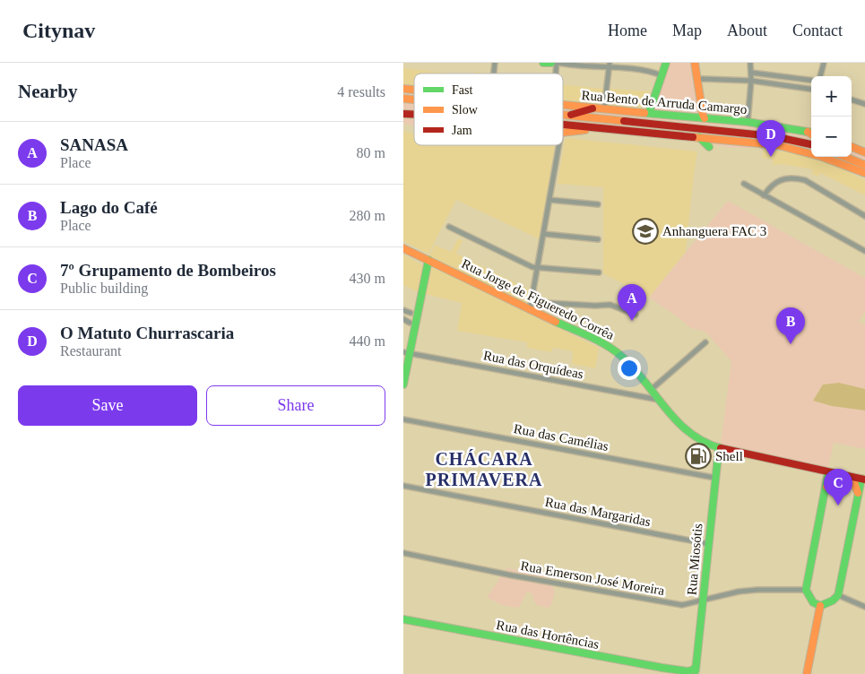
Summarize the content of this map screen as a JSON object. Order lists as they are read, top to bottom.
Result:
{
  "streets": {
    "main road": [
      "Rua Bento de Arruda Camargo",
      "Rua Jorge de Figueredo Corrêa",
      "Rua Miosótis",
      "Rua das Hortências"
    ],
    "street": [
      "Rua das Orquídeas",
      "Rua das Camélias",
      "Rua das Margaridas",
      "Rua Emerson José Moreira"
    ]
  },
  "crossings": [
    ["Rua Jorge de Figueredo Corrêa", "Rua das Orquídeas"],
    ["Rua Jorge de Figueredo Corrêa", "Rua Miosótis"],
    ["Rua das Camélias", "Rua Miosótis"],
    ["Rua das Margaridas", "Rua Miosótis"],
    ["Rua Miosótis", "Rua Emerson José Moreira"],
    ["Rua Miosótis", "Rua das Hortências"]
  ],
  "districts": ["CHÁCARA PRIMAVERA"],
  "places": {
    "school or university": ["Anhanguera FAC 3"],
    "fuel station": ["Shell"]
  },
  "legend": ["Fast", "Slow", "Jam"],
  "page": {
    "header": "Citynav",
    "nav": [
      "Home",
      "Map",
      "About",
      "Contact"
    ],
    "heading": ["Nearby", "4 results"],
    "map_buttons": ["+", "−"],
    "pins": [
      "D",
      "A",
      "B",
      "C"
    ],
    "list": [
      {
        "mark": "A",
        "name": "SANASA",
        "note": "Place",
        "value": "80 m"
      },
      {
        "mark": "B",
        "name": "Lago do Café",
        "note": "Place",
        "value": "280 m"
      },
      {
        "mark": "C",
        "name": "7º Grupamento de Bombeiros",
        "note": "Public building",
        "value": "430 m"
      },
      {
        "mark": "D",
        "name": "O Matuto Churrascaria",
        "note": "Restaurant",
        "value": "440 m"
      }
    ],
    "buttons": ["Save", "Share"]
  }
}
